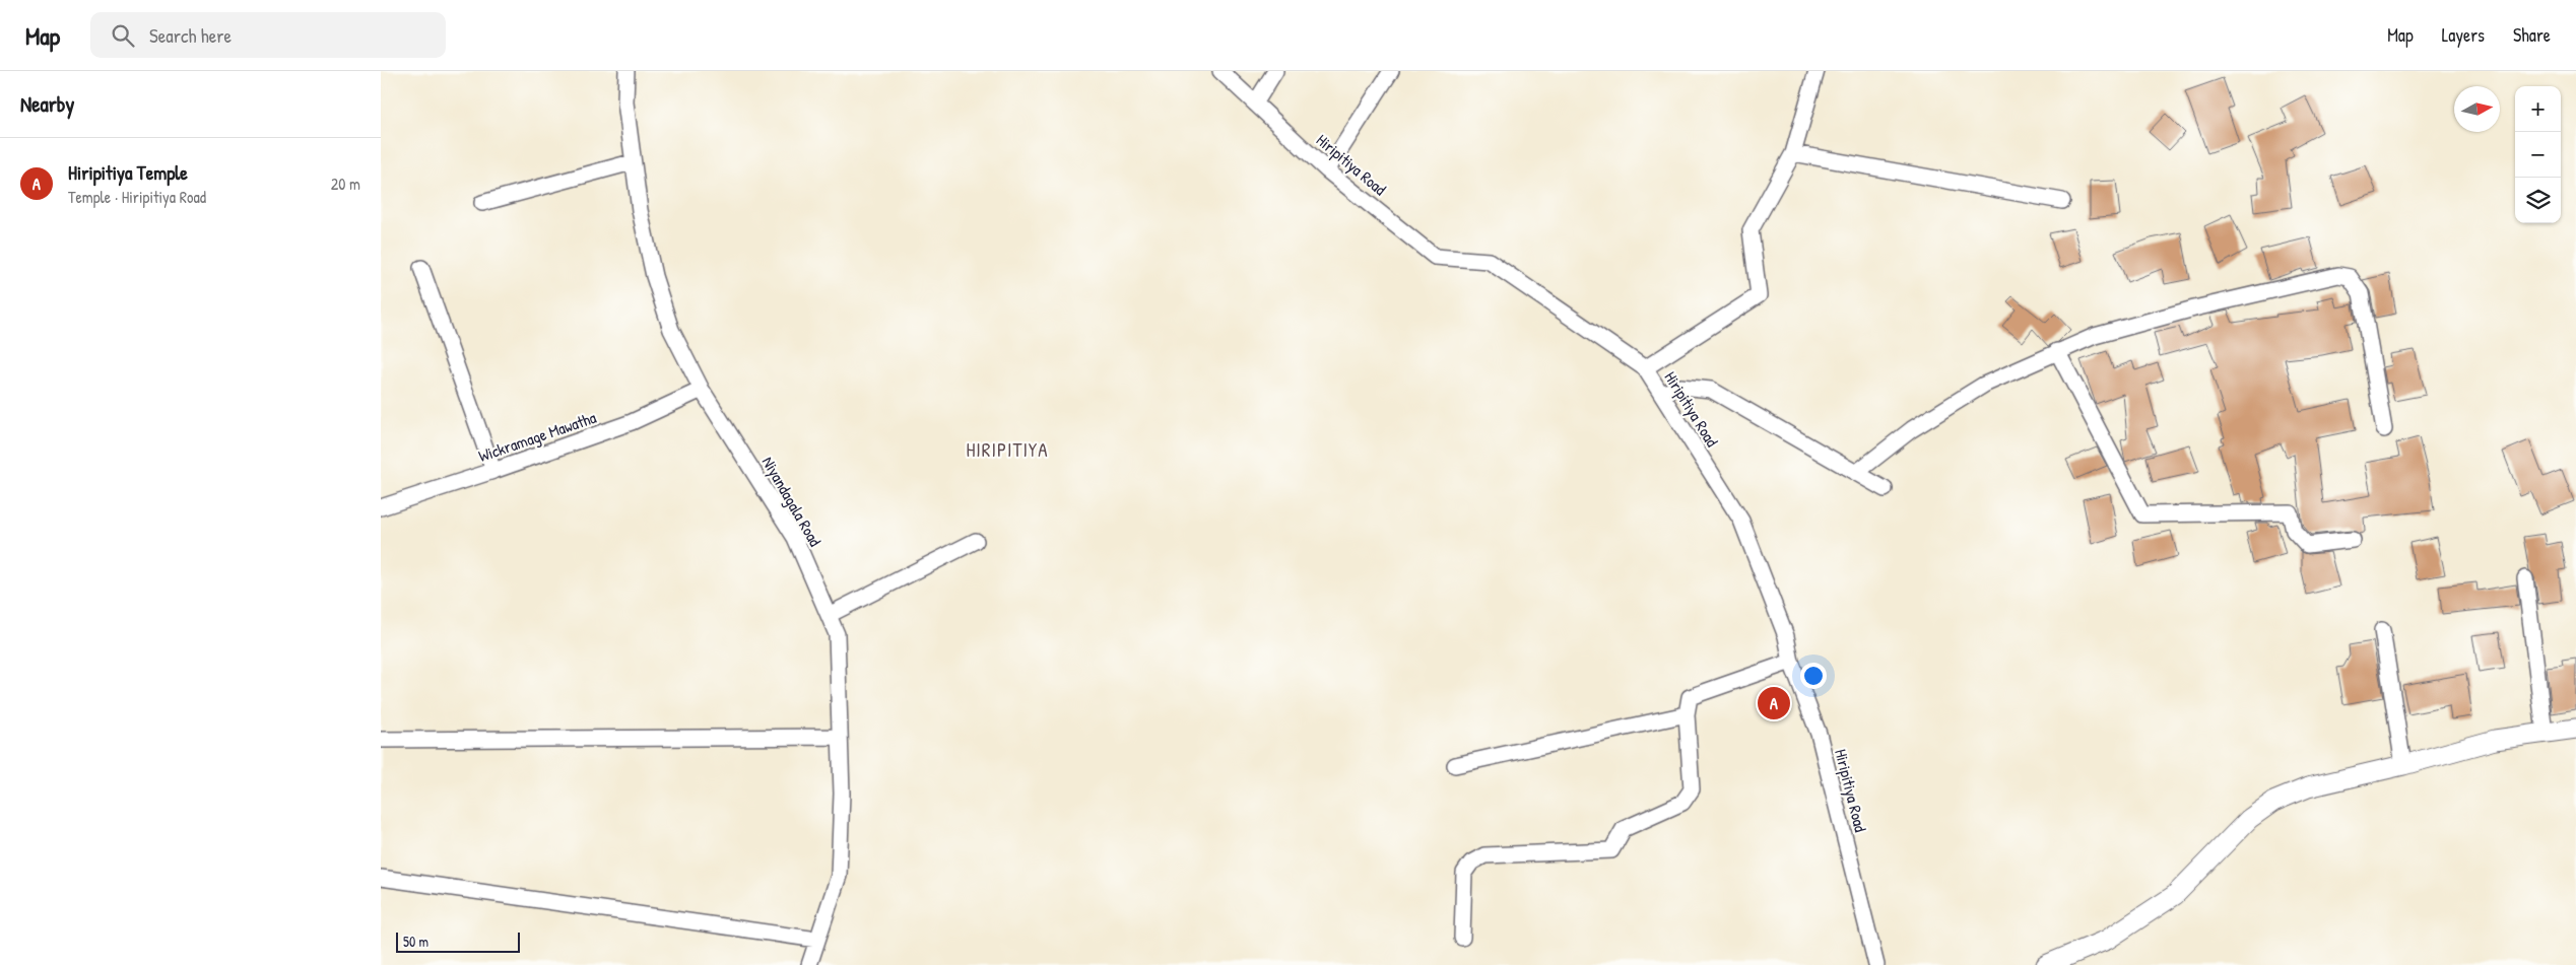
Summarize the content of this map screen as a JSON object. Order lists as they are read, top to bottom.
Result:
{
  "streets": {
    "street": ["Hiripitiya Road", "Wickramage Mawatha", "Niyandagala Road"]
  },
  "crossings": [
    ["Wickramage Mawatha", "Niyandagala Road"]
  ],
  "districts": ["HIRIPITIYA"],
  "scale_bar": "50 m",
  "north": "right",
  "page": {
    "header": "Map",
    "search": "Search here",
    "nav": ["Map", "Layers", "Share"],
    "heading": "Nearby",
    "map_buttons": ["+", "−"],
    "list": [
      {
        "mark": "A",
        "name": "Hiripitiya Temple",
        "note": "Temple · Hiripitiya Road",
        "value": "20 m"
      }
    ],
    "pins": "A",
    "scale": "50 m"
  }
}
